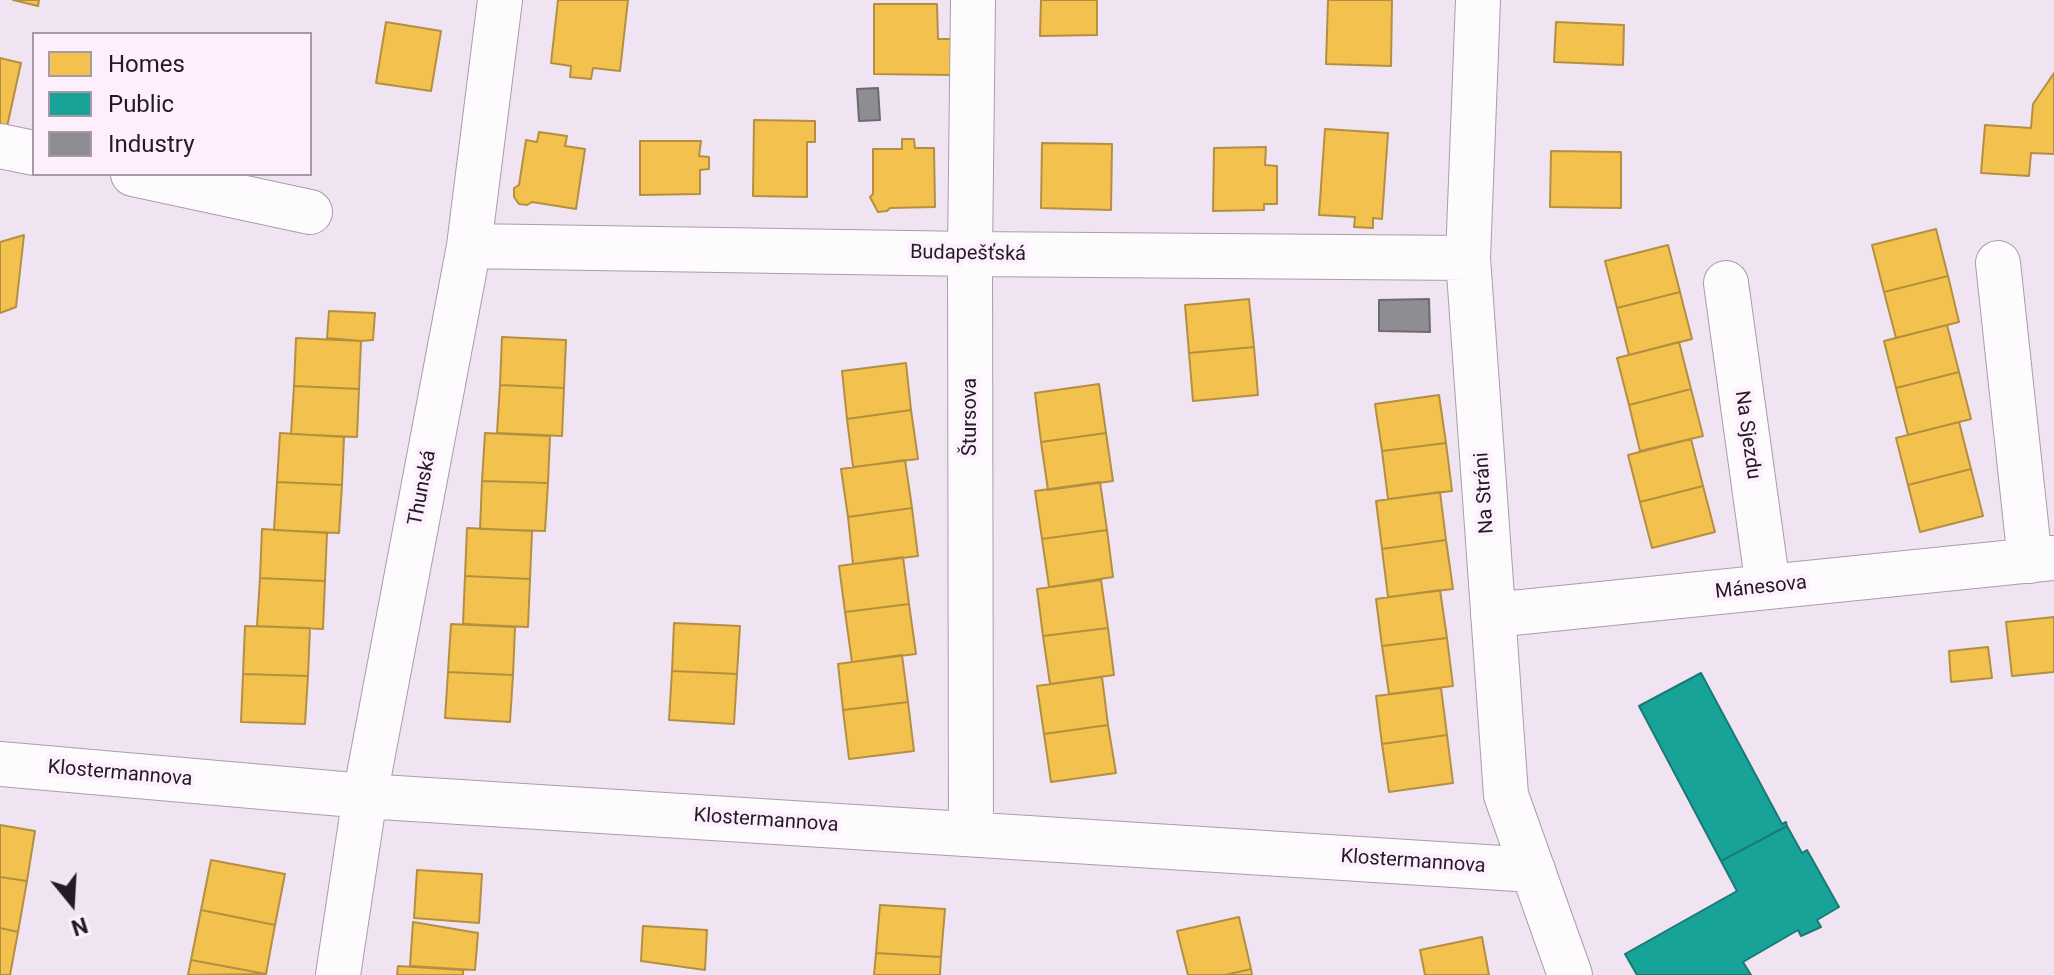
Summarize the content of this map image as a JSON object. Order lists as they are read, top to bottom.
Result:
{
  "streets": {
    "street": [
      "Budapešťská",
      "Štursova",
      "Na Sjezdu",
      "Thunská",
      "Na Stráni",
      "Mánesova",
      "Klostermannova"
    ]
  },
  "crossings": [
    ["Budapešťská", "Štursova"],
    ["Budapešťská", "Thunská"],
    ["Budapešťská", "Na Stráni"],
    ["Štursova", "Klostermannova"],
    ["Na Sjezdu", "Mánesova"],
    ["Thunská", "Klostermannova"],
    ["Na Stráni", "Mánesova"],
    ["Na Stráni", "Klostermannova"]
  ],
  "legend": ["Homes", "Public", "Industry"],
  "north": "bottom"
}
